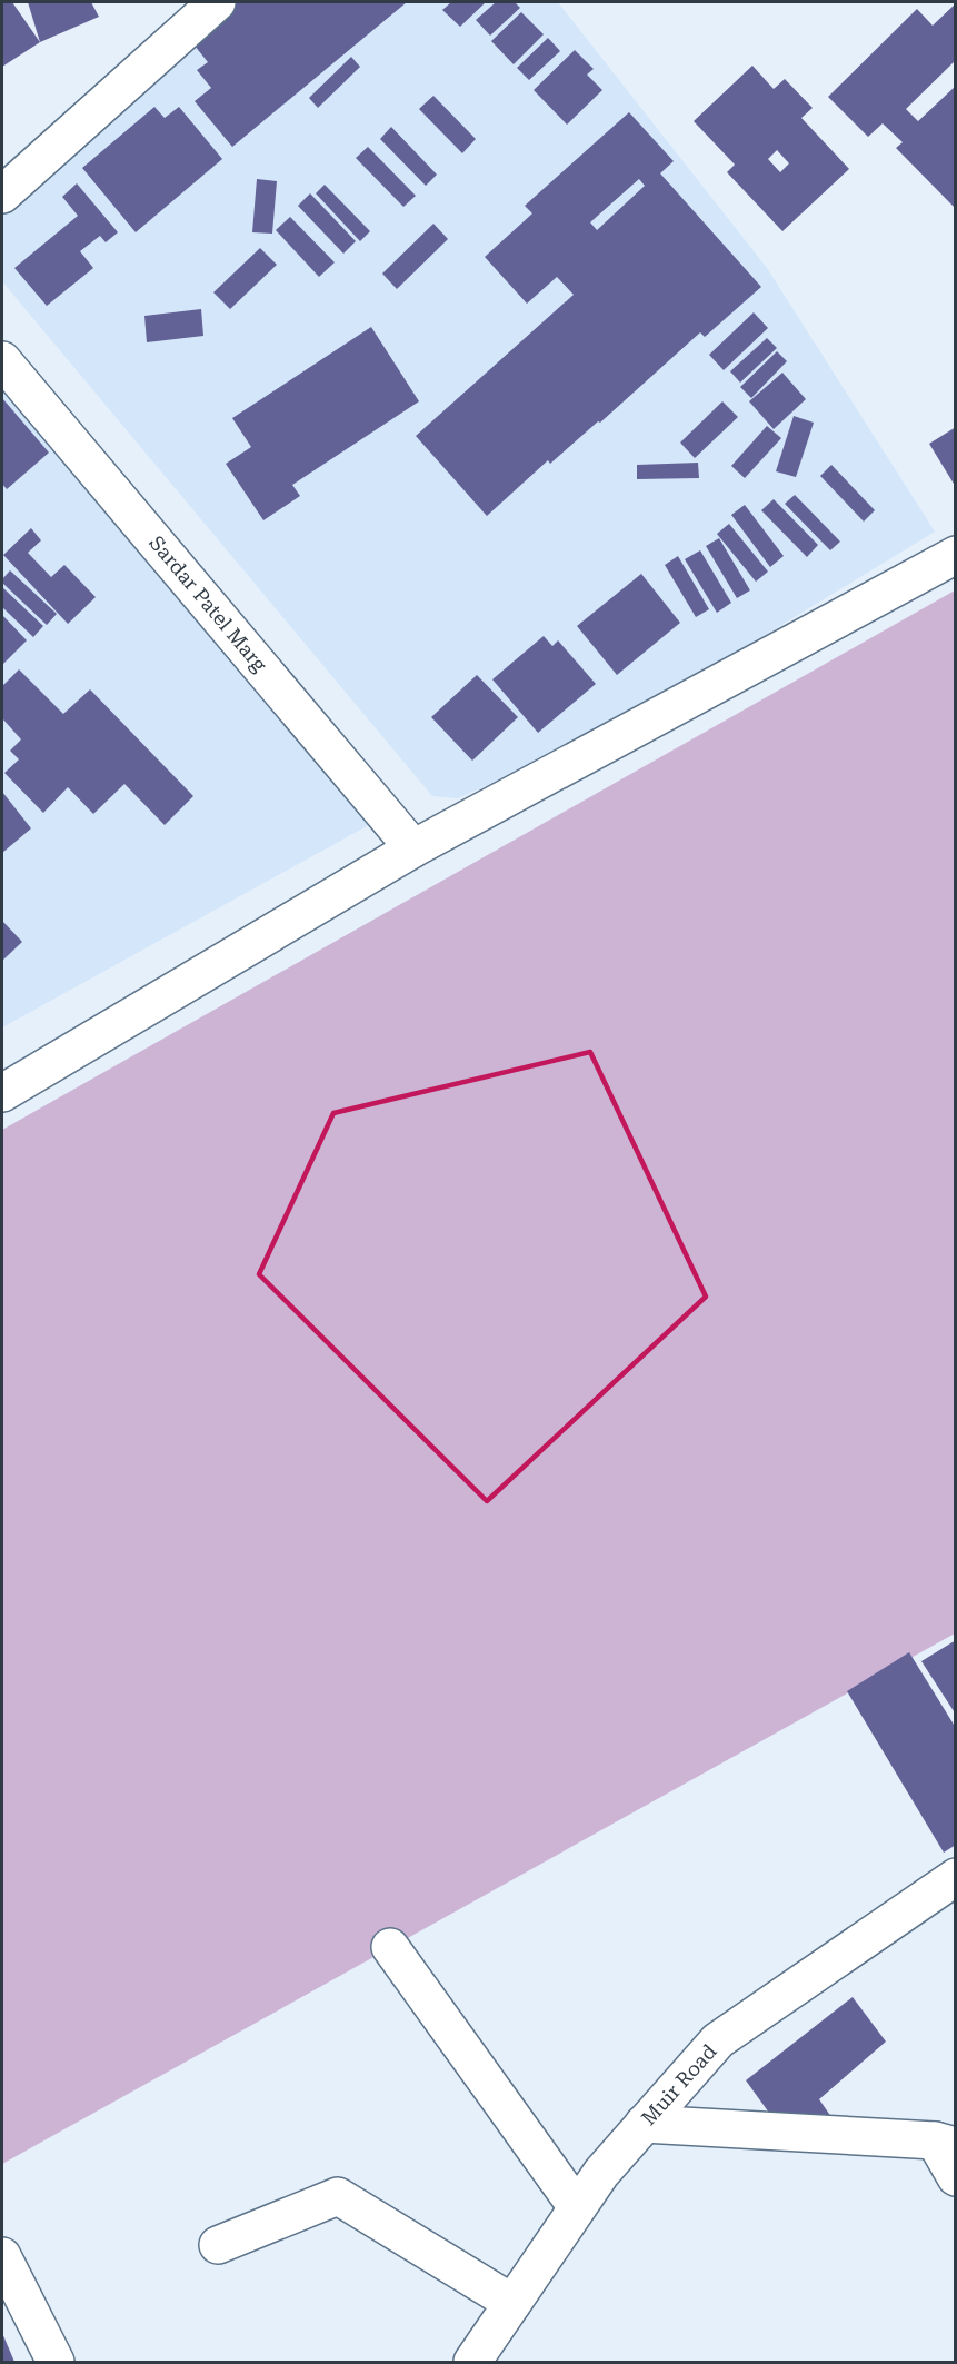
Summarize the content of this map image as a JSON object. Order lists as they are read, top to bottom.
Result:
{
  "streets": {
    "street": ["Sardar Patel Marg", "Muir Road"]
  }
}
